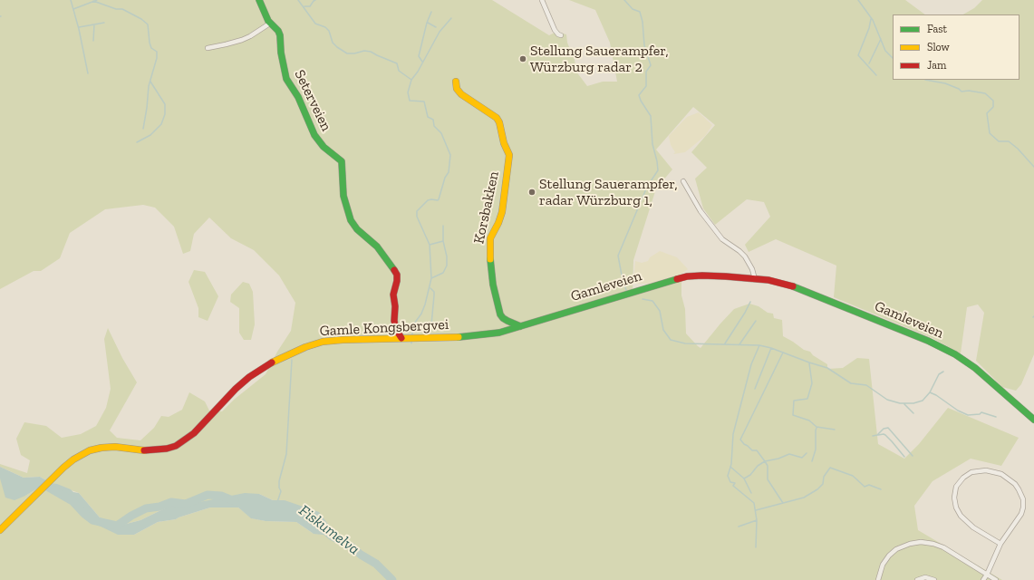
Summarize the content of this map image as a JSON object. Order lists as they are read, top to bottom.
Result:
{
  "streets": {
    "main road": [
      "Seterveien",
      "Korsbakken",
      "Gamleveien",
      "Gamle Kongsbergvei"
    ]
  },
  "crossings": [
    ["Seterveien", "Gamle Kongsbergvei"],
    ["Korsbakken", "Gamle Kongsbergvei"],
    ["Gamleveien", "Gamle Kongsbergvei"]
  ],
  "water": ["Fiskumelva"],
  "places": ["Stellung Sauerampfer, Würzburg radar 2", "Stellung Sauerampfer, radar Würzburg 1,"],
  "legend": ["Fast", "Slow", "Jam"]
}
